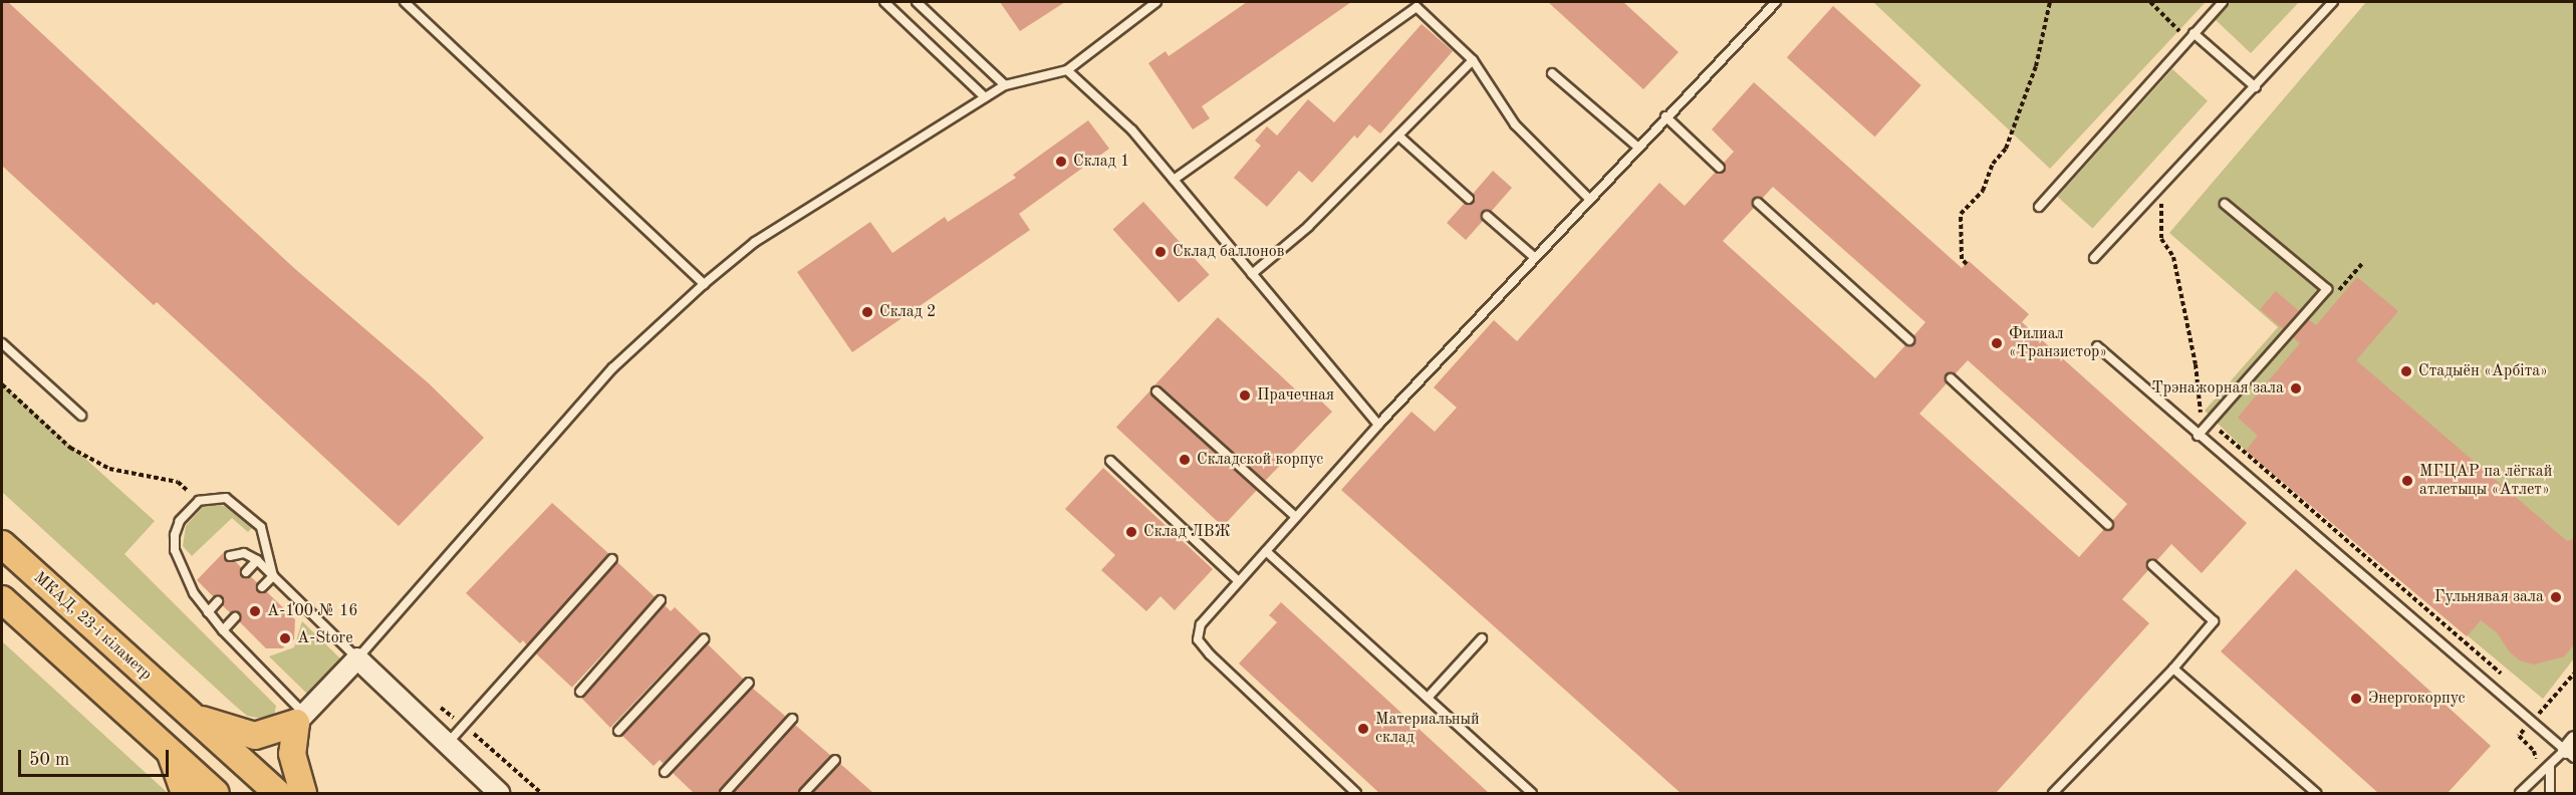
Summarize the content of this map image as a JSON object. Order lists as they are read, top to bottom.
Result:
{
  "streets": {
    "highway": ["МКАД, 23-і кіламетр"]
  },
  "places": [
    "Склад 1",
    "Склад баллонов",
    "Склад 2",
    "Филиал «Транзистор»",
    "Стадыён «Арбіта»",
    "Трэнажорная зала",
    "Прачечная",
    "Складской корпус",
    "МГЦАР па лёгкай атлетыцы «Атлет»",
    "Склад ЛВЖ",
    "Гульнявая зала",
    "А-100 № 16",
    "A-Store",
    "Энергокорпус",
    "Материальный склад"
  ],
  "scale_bar": "50 m"
}
